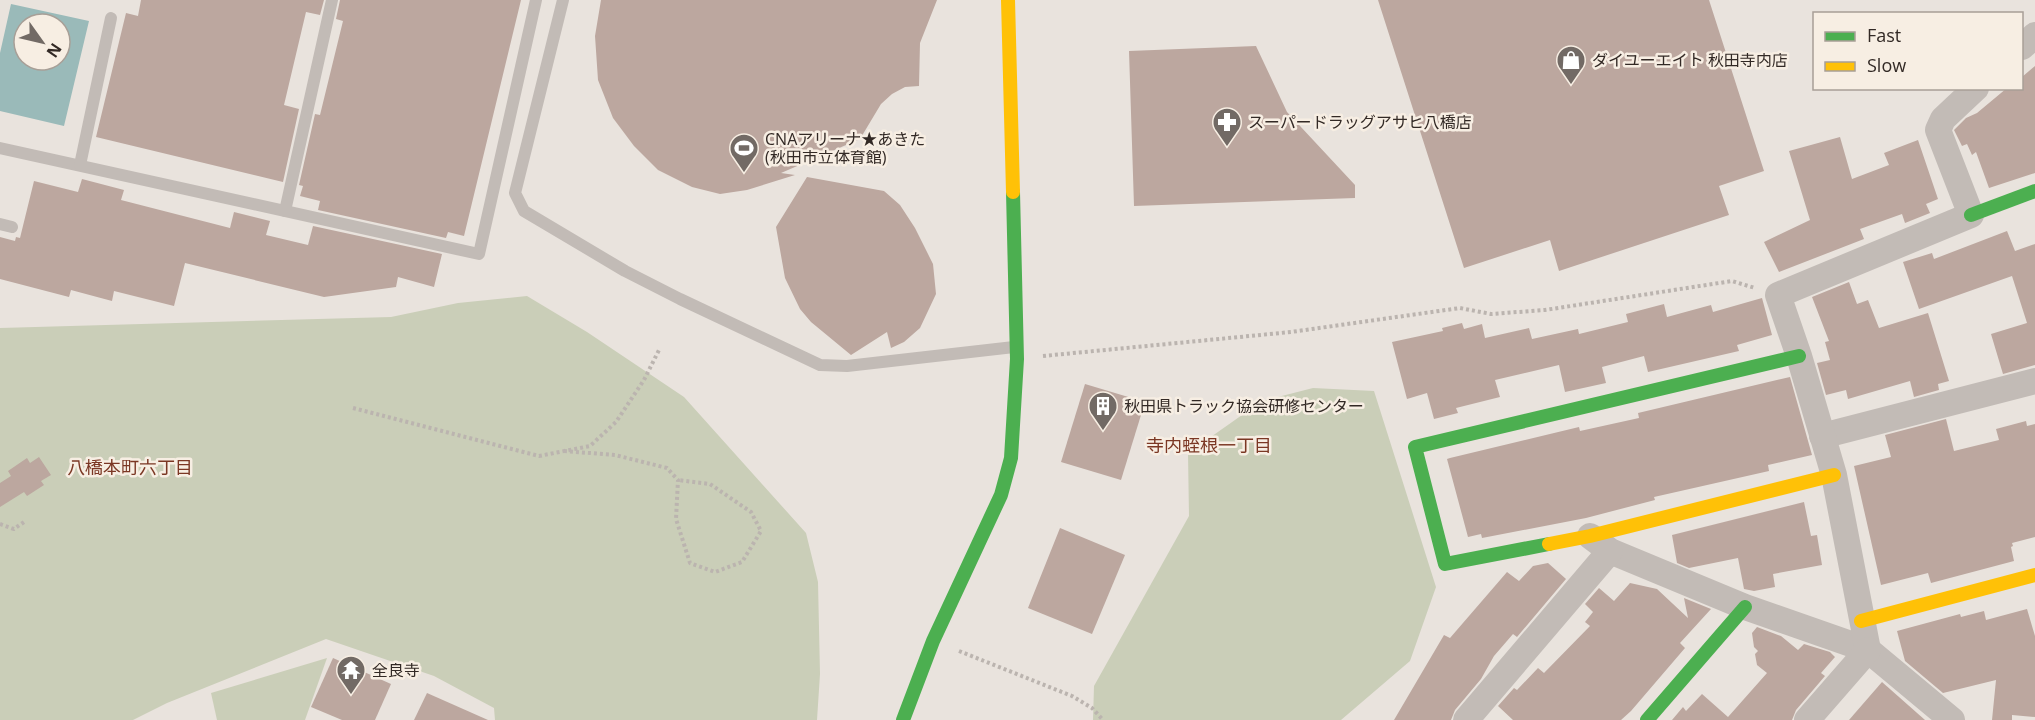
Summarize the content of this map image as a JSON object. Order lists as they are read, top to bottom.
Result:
{
  "districts": ["寺内蛭根一丁目", "八橋本町六丁目"],
  "places": {
    "shop": ["ダイユーエイト 秋田寺内店"],
    "pharmacy": ["スーパードラッグアサヒ八橋店"],
    "sports": ["CNAアリーナ★あきた (秋田市立体育館)"],
    "building": ["秋田県トラック協会研修センター"],
    "temple": ["全良寺"]
  },
  "legend": ["Fast", "Slow"],
  "north": "bottom right"
}
